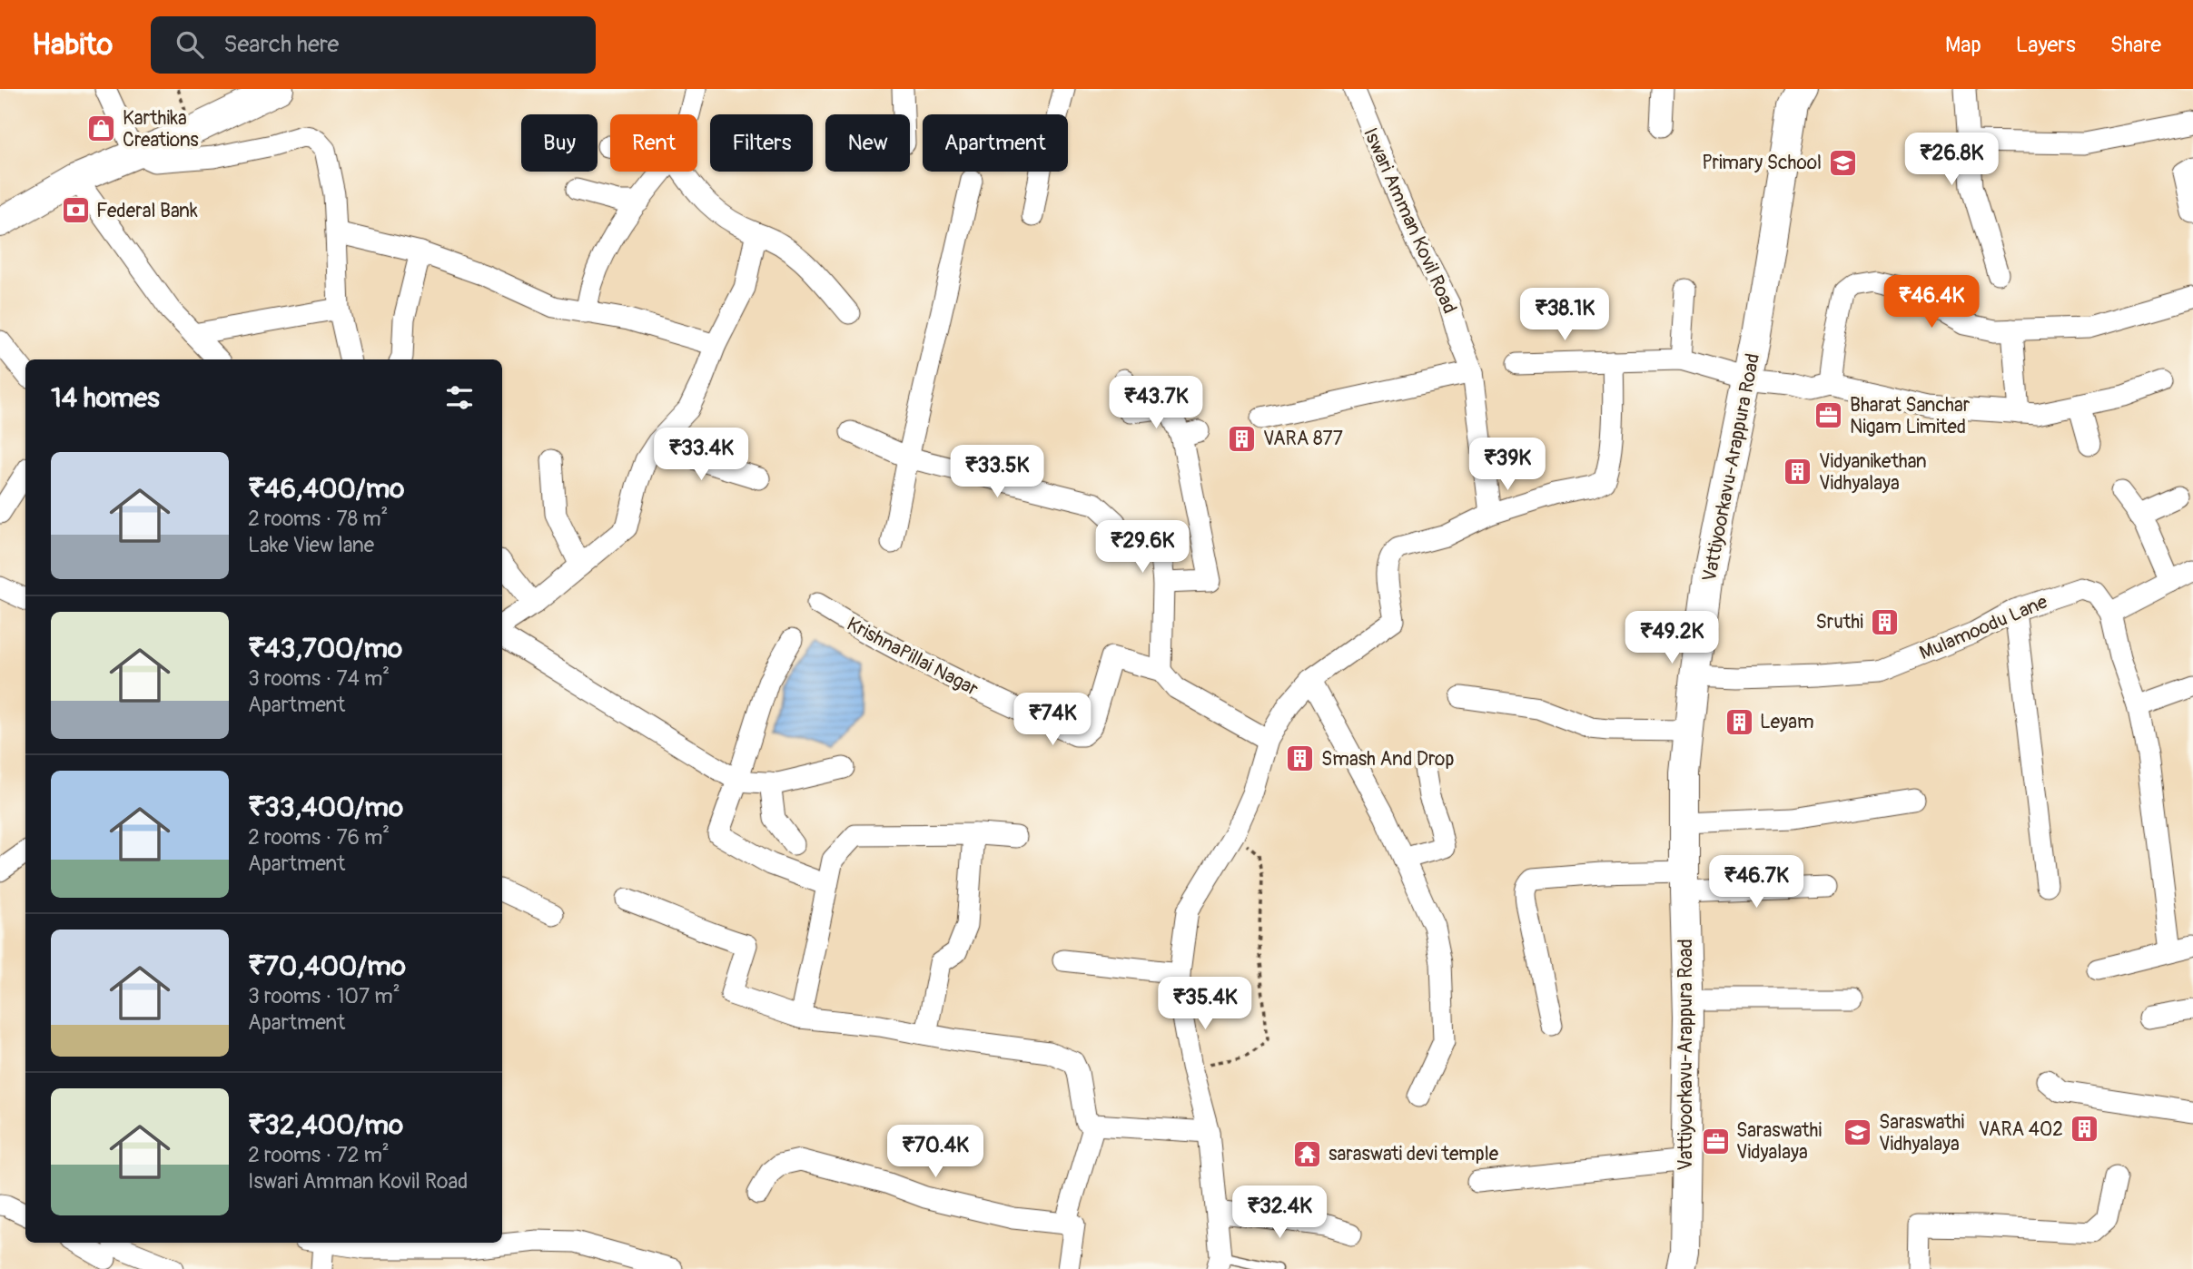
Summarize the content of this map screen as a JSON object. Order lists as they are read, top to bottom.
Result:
{
  "streets": {
    "street": [
      "Iswari Amman Kovil Road",
      "Vattiyoorkavu-Arappura Road",
      "Mulamoodu Lane",
      "KrishnaPillai Nagar"
    ]
  },
  "crossings": [
    ["Vattiyoorkavu-Arappura Road", "Mulamoodu Lane"]
  ],
  "places": {
    "shop": ["Karthika Creations"],
    "school or university": ["Primary School", "Saraswathi Vidhyalaya"],
    "bank": ["Federal Bank"],
    "office": ["Bharat Sanchar Nigam Limited", "Saraswathi Vidyalaya"],
    "building": [
      "VARA 877",
      "Vidyanikethan Vidhyalaya",
      "Sruthi",
      "Leyam",
      "Smash And Drop",
      "VARA 402"
    ],
    "temple": ["saraswati devi temple"]
  },
  "page": {
    "header": "Habito",
    "search": "Search here",
    "nav": ["Map", "Layers", "Share"],
    "chip": [
      "Buy",
      "Rent",
      "Filters",
      "New",
      "Apartment"
    ],
    "price": [
      "₹26.8K",
      "₹46.4K",
      "₹38.1K",
      "₹43.7K",
      "₹33.4K",
      "₹39K",
      "₹33.5K",
      "₹29.6K",
      "₹49.2K",
      "₹74K",
      "₹46.7K",
      "₹35.4K",
      "₹70.4K",
      "₹32.4K"
    ],
    "heading": "14 homes",
    "list": [
      {
        "name": "₹46,400/mo",
        "note": "2 rooms · 78 m² · Lake View lane"
      },
      {
        "name": "₹43,700/mo",
        "note": "3 rooms · 74 m² · Apartment"
      },
      {
        "name": "₹33,400/mo",
        "note": "2 rooms · 76 m² · Apartment"
      },
      {
        "name": "₹70,400/mo",
        "note": "3 rooms · 107 m² · Apartment"
      },
      {
        "name": "₹32,400/mo",
        "note": "2 rooms · 72 m² · Iswari Amman Kovil Road"
      }
    ]
  }
}
